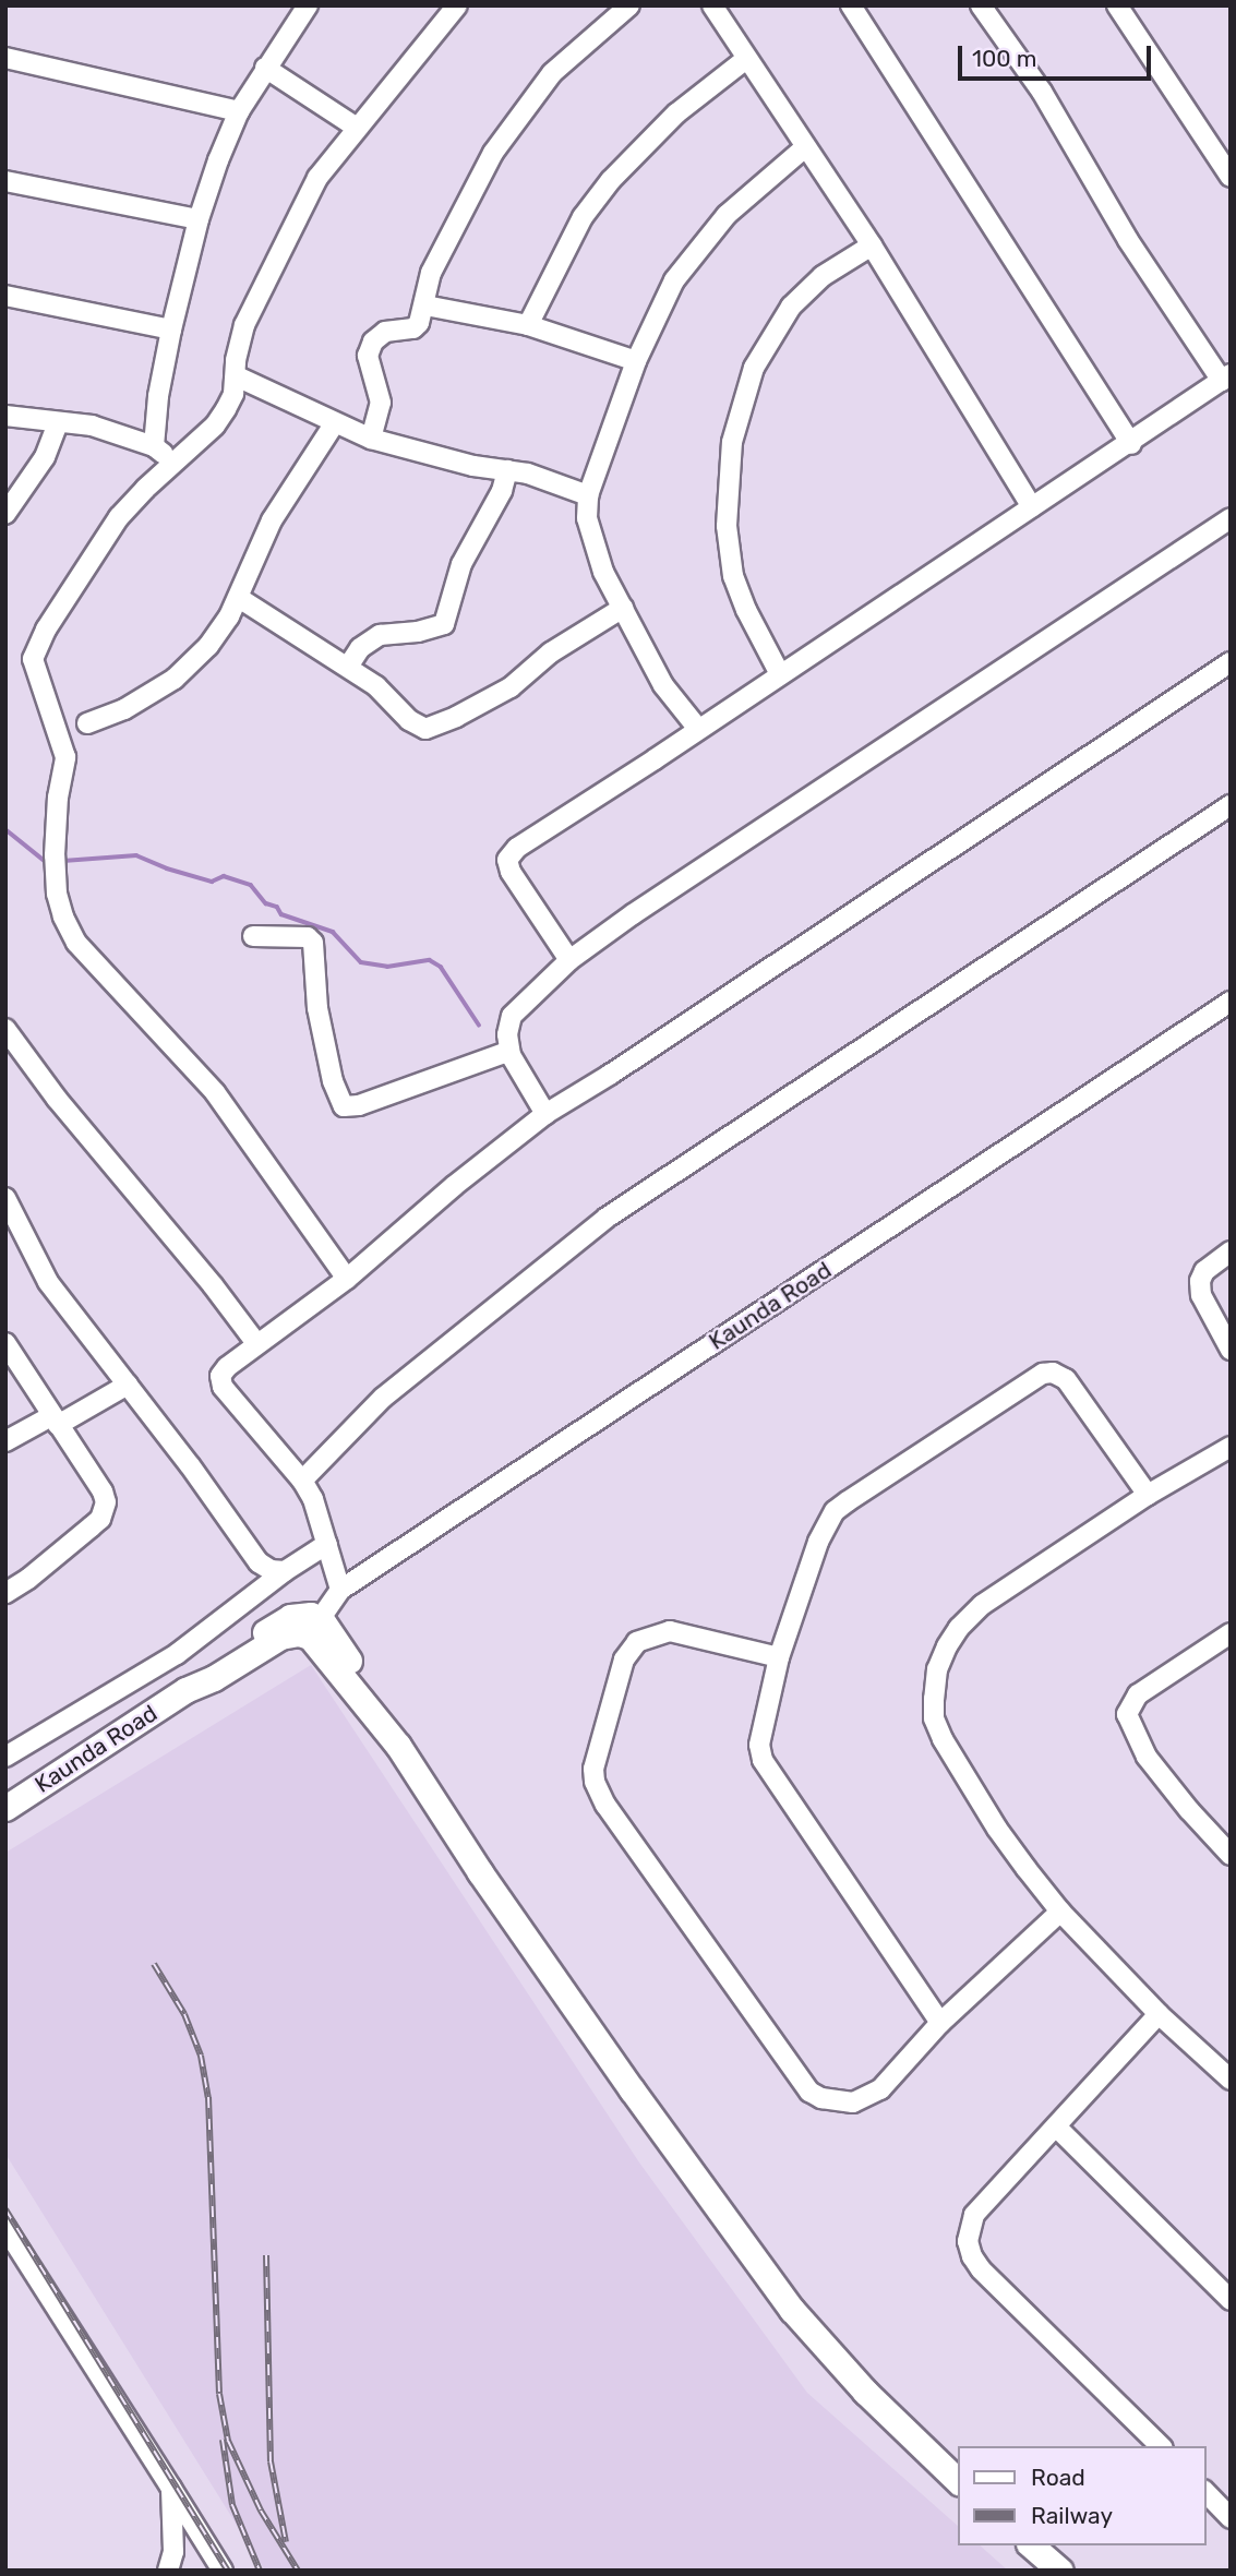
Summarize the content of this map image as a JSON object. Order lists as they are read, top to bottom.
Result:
{
  "streets": {
    "main road": ["Kaunda Road"]
  },
  "legend": ["Road", "Railway"],
  "scale_bar": "100 m"
}
